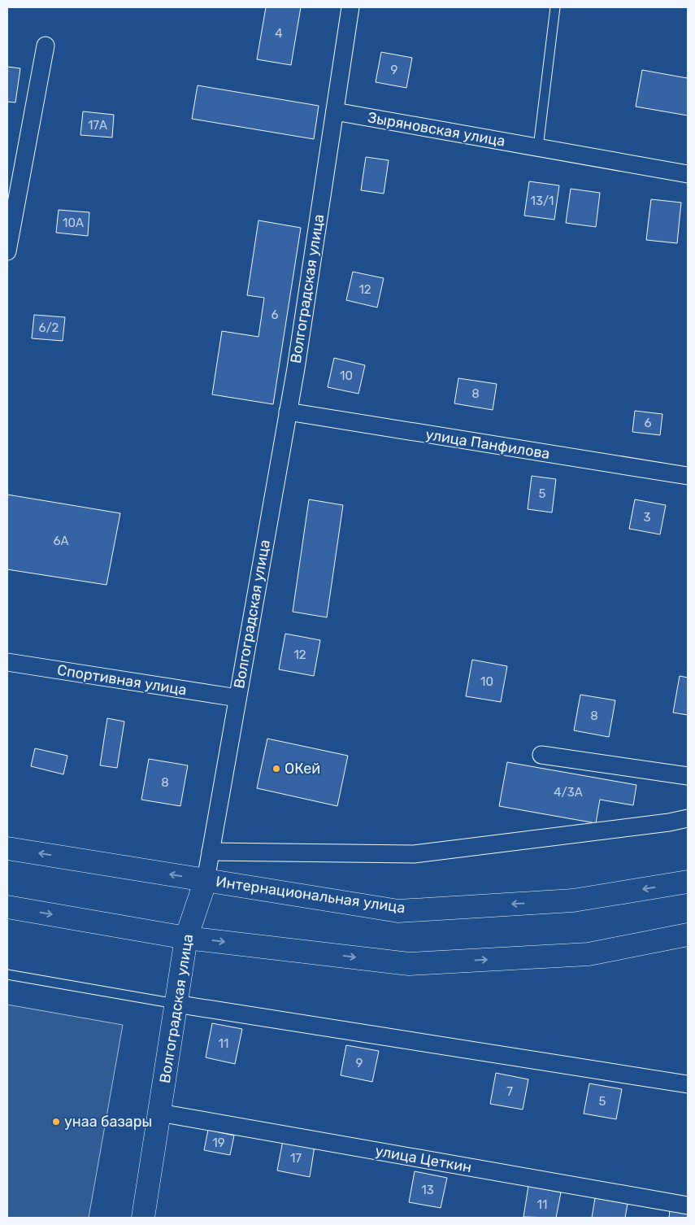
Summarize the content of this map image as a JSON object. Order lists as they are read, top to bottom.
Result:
{
  "streets": {
    "main road": ["Волгоградская улица", "Интернациональная улица"],
    "street": [
      "Зыряновская улица",
      "улица Панфилова",
      "Спортивная улица",
      "улица Цеткин"
    ]
  },
  "crossings": [
    ["Зыряновская улица", "Волгоградская улица"],
    ["Волгоградская улица", "улица Панфилова"],
    ["Волгоградская улица", "Спортивная улица"],
    ["Волгоградская улица", "Интернациональная улица"],
    ["Волгоградская улица", "улица Цеткин"]
  ],
  "places": ["ОКей", "унаа базары"],
  "house_numbers": [
    "4",
    "9",
    "17А",
    "13/1",
    "10А",
    "12",
    "6",
    "6/2",
    "10",
    "8",
    "6",
    "5",
    "3",
    "6А",
    "12",
    "10",
    "8",
    "8",
    "4/3А",
    "11",
    "9",
    "7",
    "5",
    "19",
    "17",
    "13",
    "11"
  ]
}
